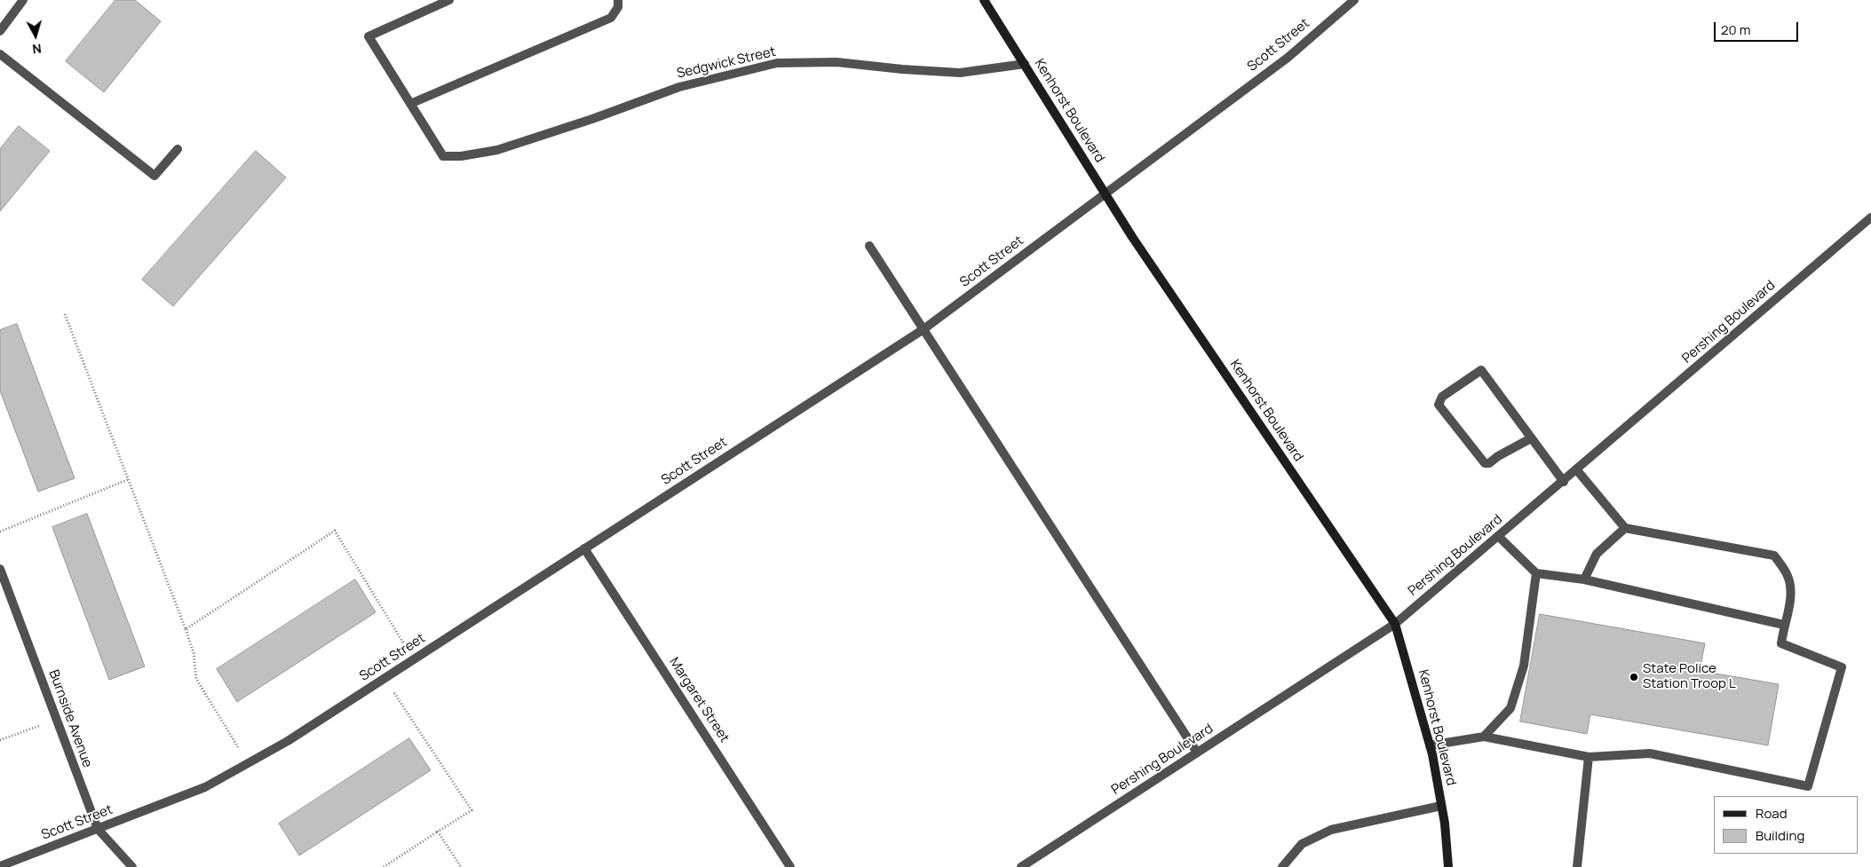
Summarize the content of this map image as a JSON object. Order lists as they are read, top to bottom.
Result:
{
  "streets": {
    "street": [
      "Scott Street",
      "Sedgwick Street",
      "Kenhorst Boulevard",
      "Pershing Boulevard",
      "Margaret Street",
      "Burnside Avenue"
    ]
  },
  "crossings": [
    ["Scott Street", "Kenhorst Boulevard"],
    ["Scott Street", "Margaret Street"],
    ["Scott Street", "Burnside Avenue"],
    ["Sedgwick Street", "Kenhorst Boulevard"],
    ["Kenhorst Boulevard", "Pershing Boulevard"]
  ],
  "places": ["State Police Station Troop L"],
  "legend": ["Road", "Building"],
  "scale_bar": "20 m",
  "north": "bottom"
}
